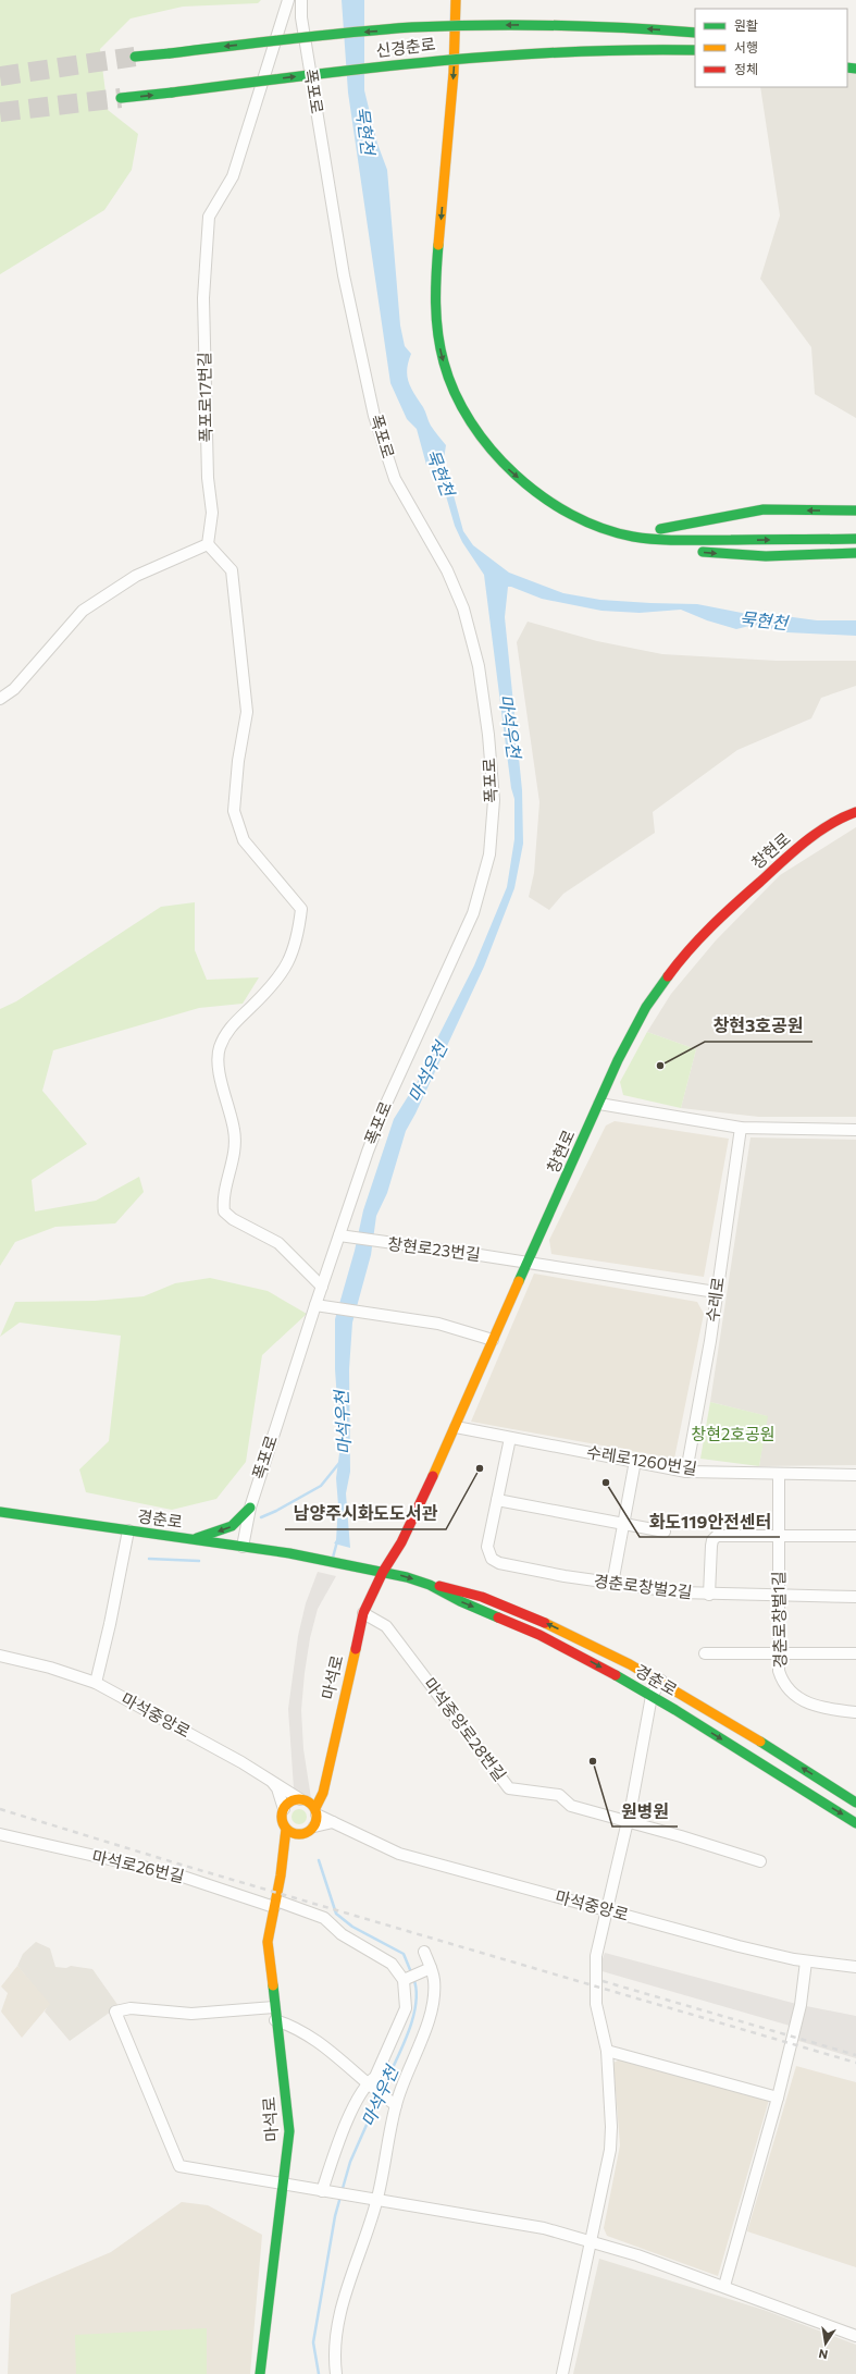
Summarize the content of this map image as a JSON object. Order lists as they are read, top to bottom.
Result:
{
  "streets": {
    "main road": [
      "신경춘로",
      "창현로",
      "경춘로",
      "마석로"
    ],
    "street": [
      "폭포로",
      "폭포로17번길",
      "창현로23번길",
      "수레로",
      "수레로1260번길",
      "경춘로창벌2길",
      "경춘로창벌1길",
      "마석중앙로",
      "마석중앙로28번길",
      "마석로26번길"
    ]
  },
  "crossings": [
    ["폭포로", "창현로23번길"],
    ["폭포로", "경춘로"],
    ["창현로", "창현로23번길"],
    ["창현로", "수레로1260번길"],
    ["창현로", "경춘로"],
    ["창현로", "마석로"],
    ["창현로23번길", "수레로"],
    ["수레로", "수레로1260번길"],
    ["수레로1260번길", "경춘로창벌2길"],
    ["수레로1260번길", "경춘로창벌1길"],
    ["경춘로", "마석로"],
    ["경춘로창벌2길", "경춘로창벌1길"],
    ["마석로", "마석중앙로"],
    ["마석로", "마석중앙로28번길"],
    ["마석로", "마석로26번길"]
  ],
  "water": ["묵현천", "마석우천"],
  "parks": ["창현2호공원"],
  "places": [
    "창현3호공원",
    "남양주시화도도서관",
    "화도119안전센터",
    "원병원"
  ],
  "legend": ["원활", "서행", "정체"],
  "north": "bottom"
}
